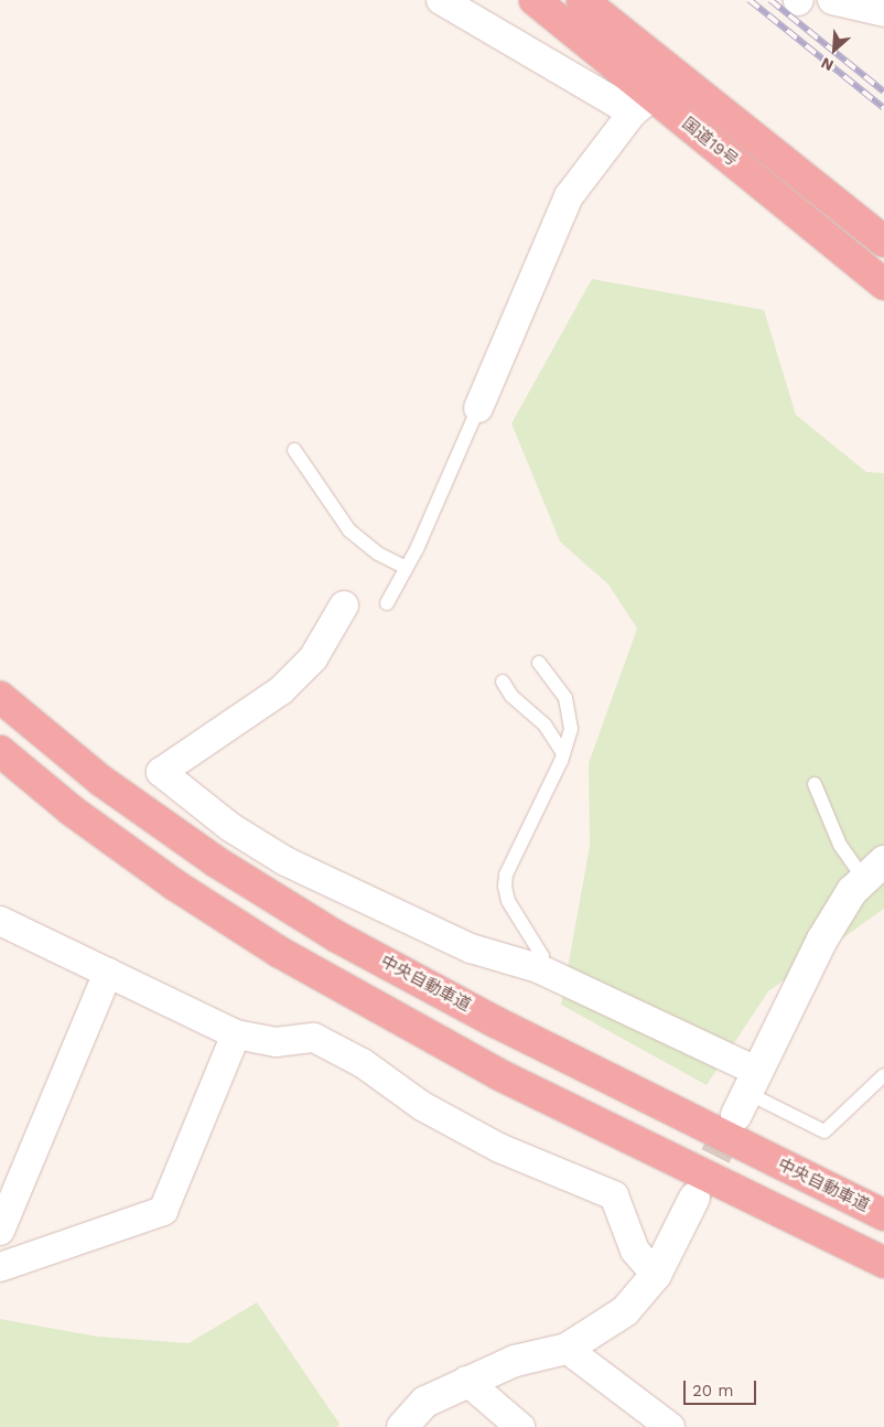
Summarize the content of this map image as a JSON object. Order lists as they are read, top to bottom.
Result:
{
  "streets": {
    "highway": ["国道19号", "中央自動車道"]
  },
  "scale_bar": "20 m",
  "north": "bottom left"
}
